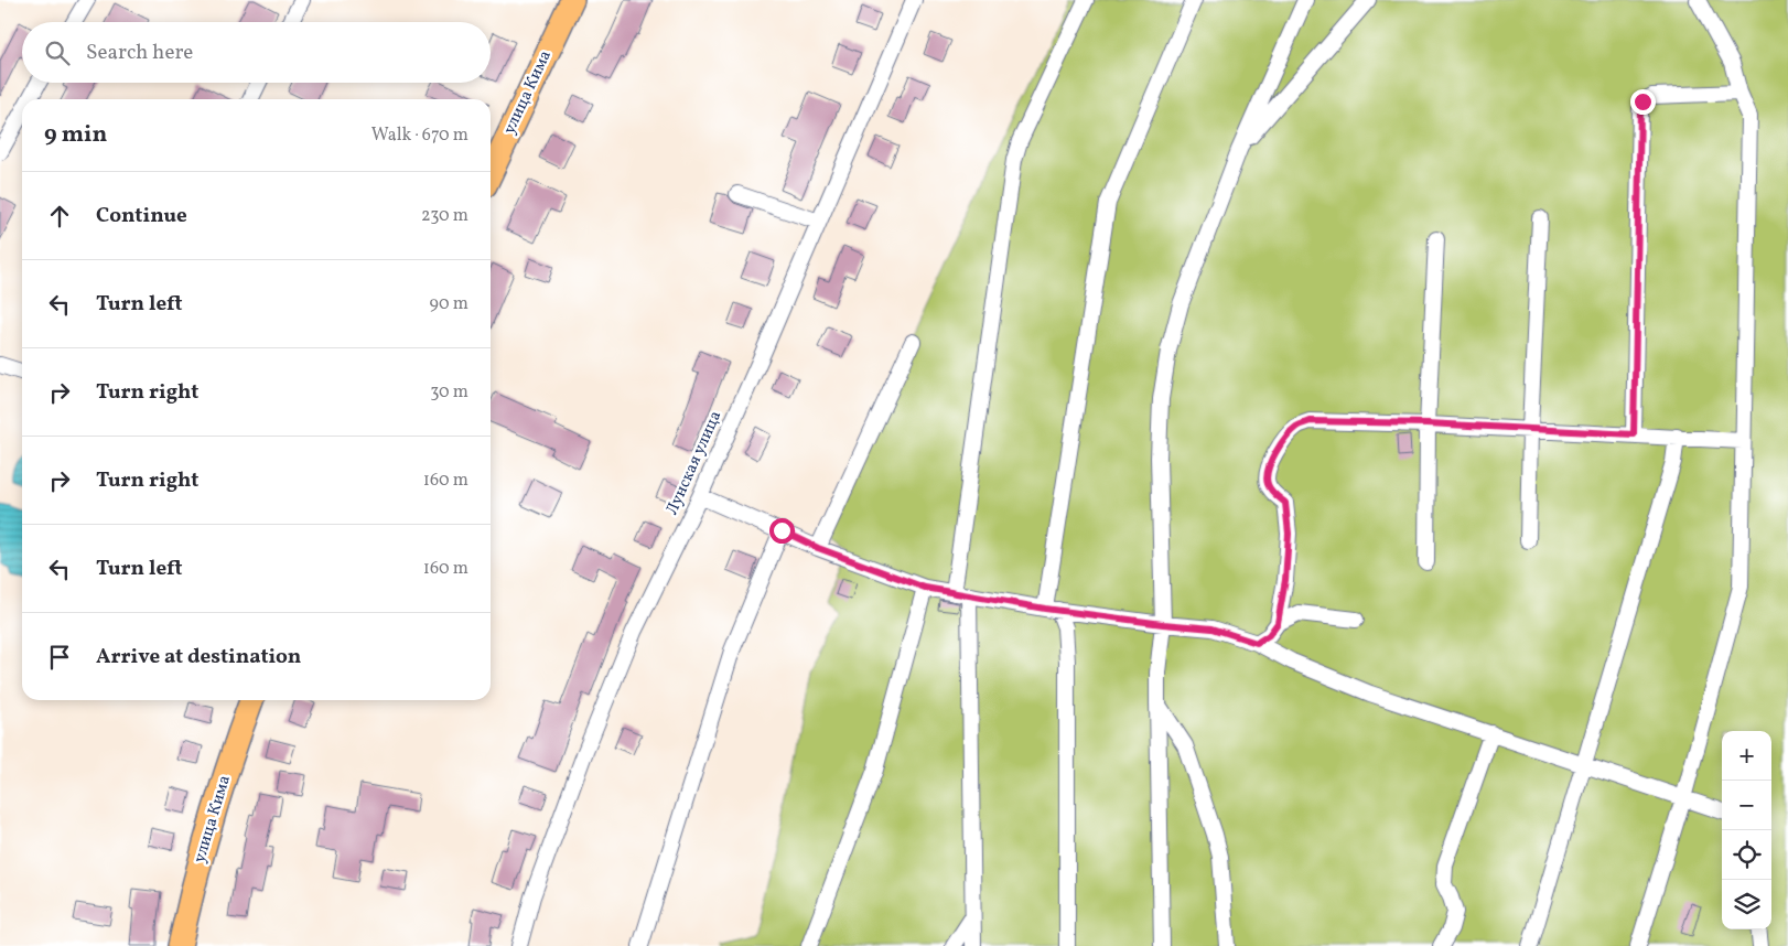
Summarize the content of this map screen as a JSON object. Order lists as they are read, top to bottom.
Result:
{
  "streets": {
    "main road": ["улица Кима"],
    "street": ["Лунская улица"]
  },
  "page": {
    "search": "Search here",
    "heading": ["9 min", "Walk · 670 m"],
    "list": [
      ["Continue", "230 m"],
      ["Turn left", "90 m"],
      ["Turn right", "30 m"],
      ["Turn right", "160 m"],
      ["Turn left", "160 m"],
      "Arrive at destination"
    ],
    "map_buttons": ["+", "−"]
  }
}
